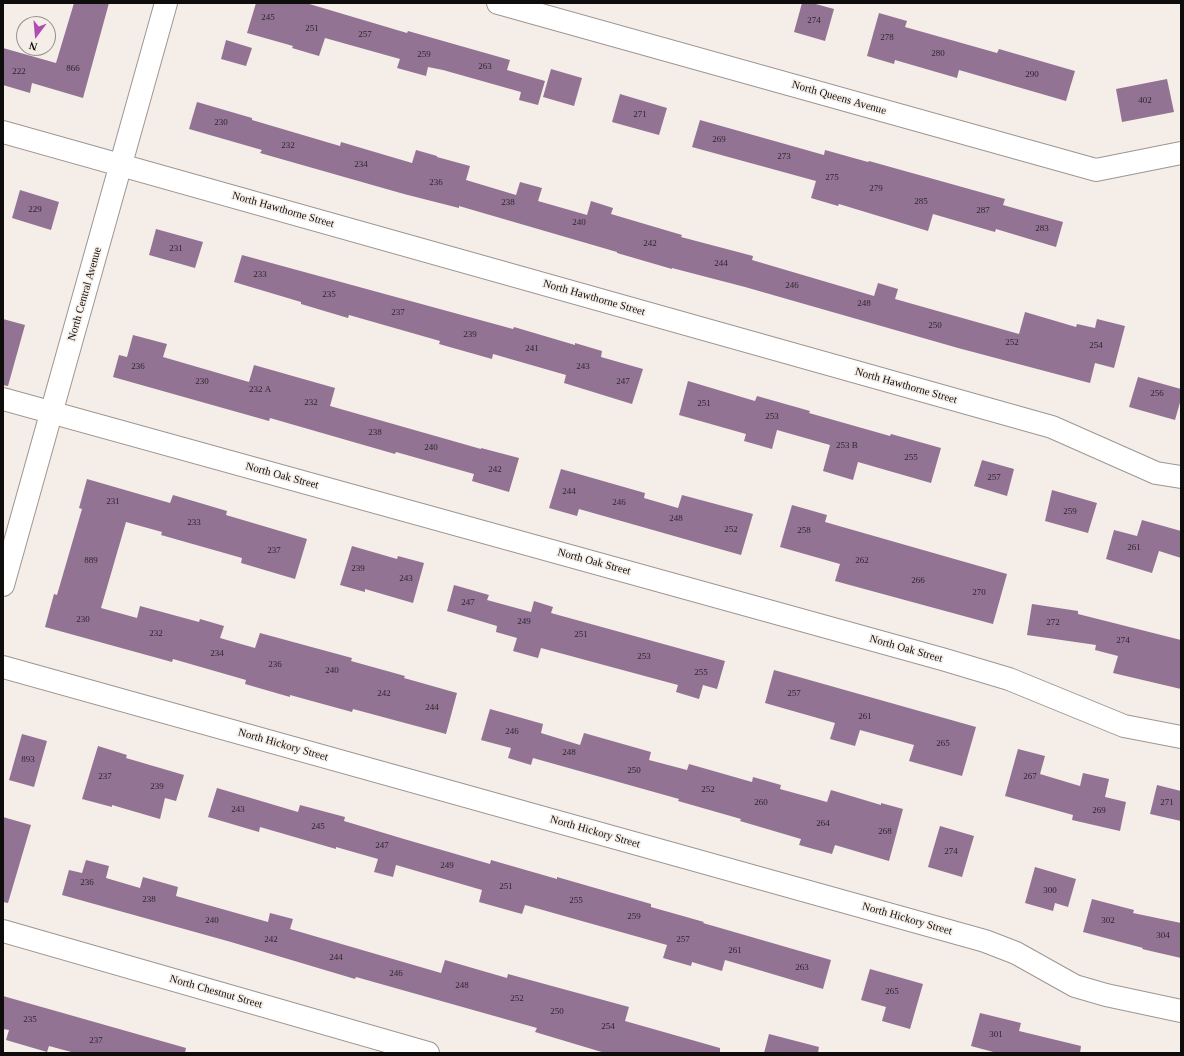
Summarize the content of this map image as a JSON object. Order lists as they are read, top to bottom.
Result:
{
  "streets": {
    "street": [
      "North Queens Avenue",
      "North Hawthorne Street",
      "North Central Avenue",
      "North Oak Street",
      "North Hickory Street",
      "North Chestnut Street"
    ]
  },
  "crossings": [
    ["North Hawthorne Street", "North Central Avenue"],
    ["North Central Avenue", "North Oak Street"]
  ],
  "house_numbers": [
    "245",
    "274",
    "251",
    "257",
    "278",
    "280",
    "259",
    "263",
    "866",
    "222",
    "290",
    "402",
    "271",
    "230",
    "269",
    "232",
    "273",
    "234",
    "275",
    "236",
    "279",
    "285",
    "238",
    "229",
    "287",
    "240",
    "283",
    "242",
    "231",
    "244",
    "233",
    "246",
    "235",
    "248",
    "237",
    "250",
    "239",
    "252",
    "254",
    "241",
    "236",
    "243",
    "230",
    "247",
    "232 A",
    "256",
    "232",
    "251",
    "253",
    "238",
    "253 B",
    "240",
    "255",
    "242",
    "257",
    "244",
    "231",
    "246",
    "259",
    "248",
    "233",
    "252",
    "258",
    "261",
    "237",
    "889",
    "262",
    "239",
    "243",
    "266",
    "270",
    "247",
    "230",
    "249",
    "272",
    "232",
    "251",
    "274",
    "234",
    "253",
    "236",
    "240",
    "255",
    "242",
    "257",
    "244",
    "261",
    "246",
    "265",
    "248",
    "893",
    "250",
    "237",
    "267",
    "239",
    "252",
    "260",
    "271",
    "243",
    "269",
    "264",
    "245",
    "268",
    "247",
    "274",
    "249",
    "236",
    "251",
    "300",
    "238",
    "255",
    "259",
    "240",
    "302",
    "304",
    "242",
    "257",
    "261",
    "244",
    "263",
    "246",
    "248",
    "265",
    "252",
    "250",
    "235",
    "254",
    "301",
    "237"
  ],
  "north": "bottom"
}
